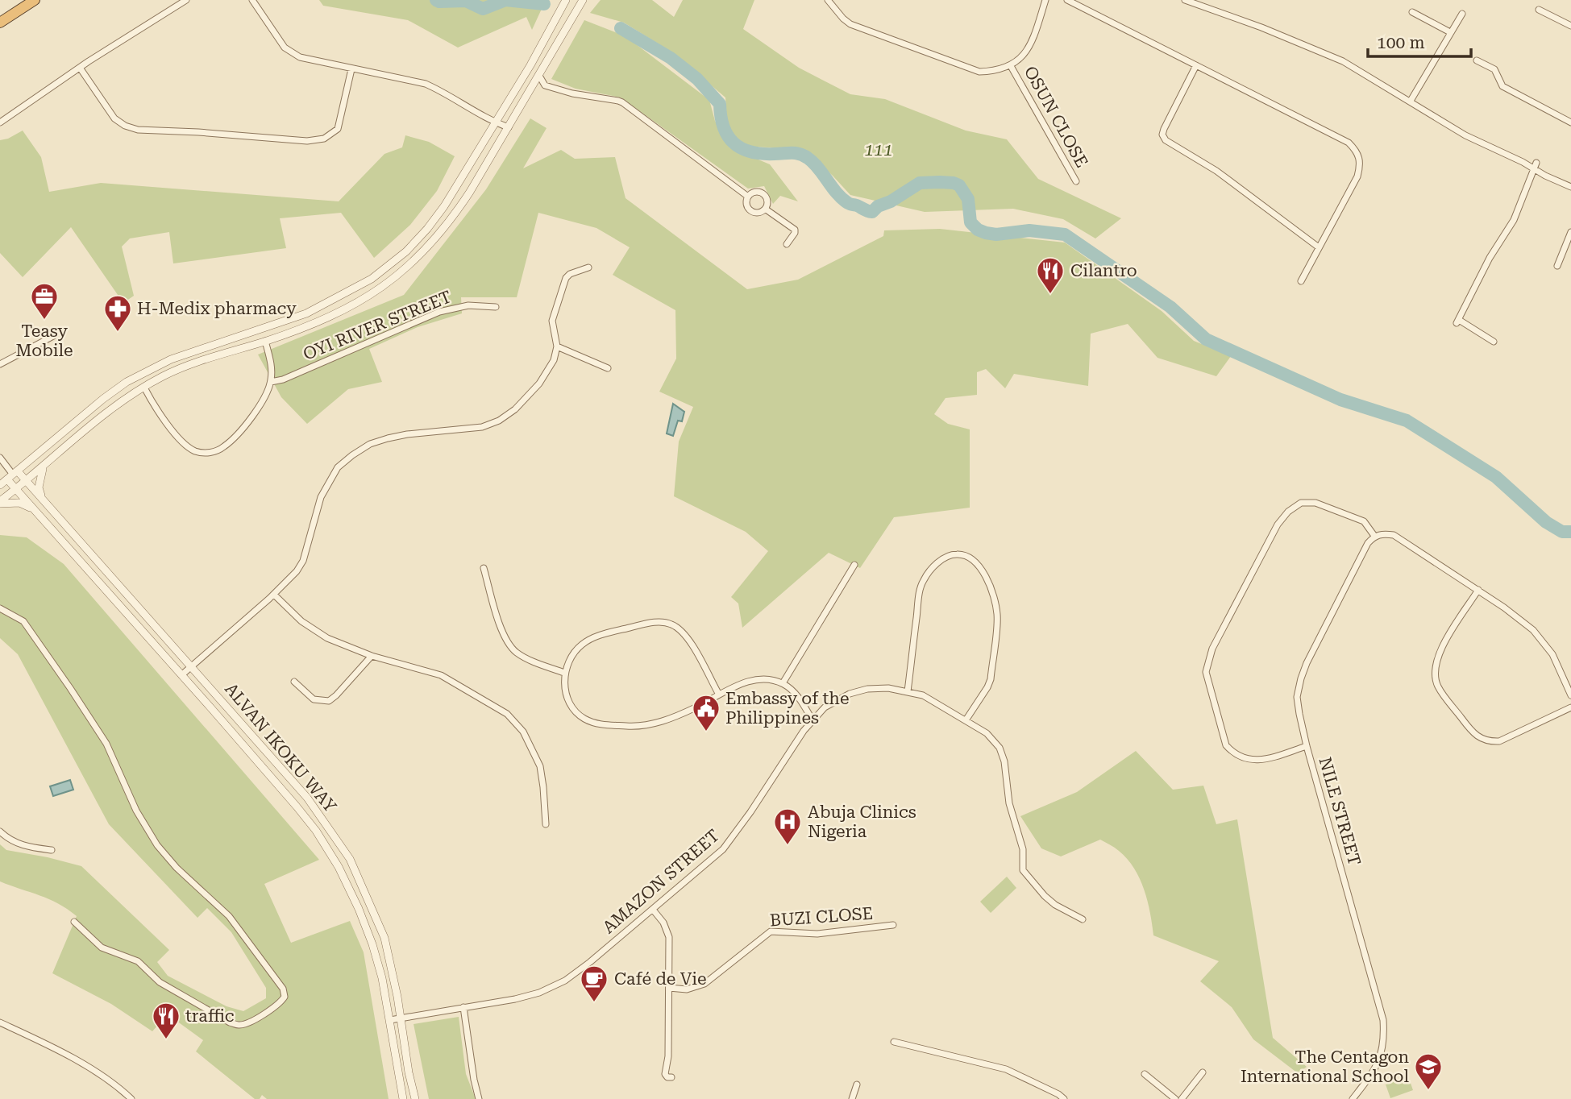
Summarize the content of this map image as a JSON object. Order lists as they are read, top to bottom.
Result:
{
  "streets": {
    "street": [
      "OSUN CLOSE",
      "OYI RIVER STREET",
      "ALVAN IKOKU WAY",
      "NILE STREET",
      "AMAZON STREET",
      "BUZI CLOSE"
    ]
  },
  "crossings": [
    ["ALVAN IKOKU WAY", "AMAZON STREET"]
  ],
  "parks": ["111"],
  "places": {
    "restaurant": ["Cilantro", "traffic"],
    "office": ["Teasy Mobile"],
    "pharmacy": ["H-Medix pharmacy"],
    "public building": ["Embassy of the Philippines"],
    "hospital": ["Abuja Clinics Nigeria"],
    "cafe": ["Café de Vie"],
    "school or university": ["The Centagon International School"]
  },
  "scale_bar": "100 m"
}
